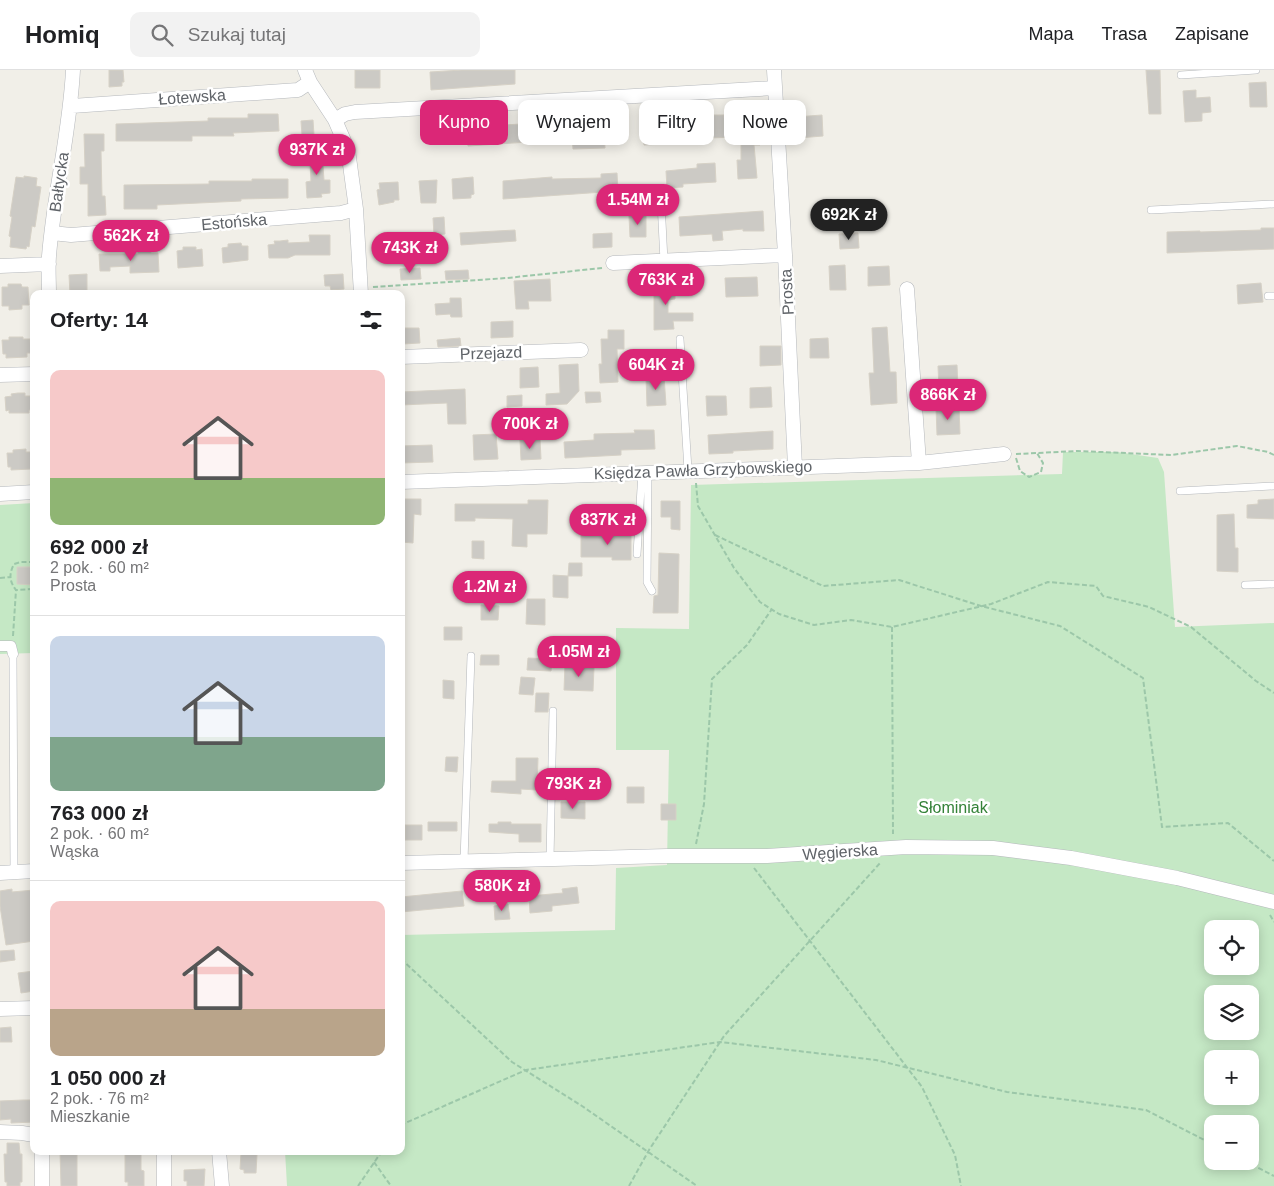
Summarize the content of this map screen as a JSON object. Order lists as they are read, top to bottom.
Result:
{
  "streets": {
    "street": [
      "Łotewska",
      "Bałtycka",
      "Estońska",
      "Prosta",
      "Przejazd",
      "Księdza Pawła Grzybowskiego",
      "Węgierska"
    ]
  },
  "crossings": [
    ["Łotewska", "Bałtycka"],
    ["Bałtycka", "Estońska"],
    ["Prosta", "Księdza Pawła Grzybowskiego"]
  ],
  "parks": ["Słominiak"],
  "page": {
    "header": "Homiq",
    "search": "Szukaj tutaj",
    "nav": ["Mapa", "Trasa", "Zapisane"],
    "chip": [
      "Kupno",
      "Wynajem",
      "Filtry",
      "Nowe"
    ],
    "price": [
      "937K zł",
      "1.54M zł",
      "692K zł",
      "562K zł",
      "743K zł",
      "763K zł",
      "604K zł",
      "866K zł",
      "700K zł",
      "837K zł",
      "1.2M zł",
      "1.05M zł",
      "793K zł",
      "580K zł"
    ],
    "heading": "Oferty: 14",
    "list": [
      {
        "name": "692 000 zł",
        "note": "2 pok. · 60 m² · Prosta"
      },
      {
        "name": "763 000 zł",
        "note": "2 pok. · 60 m² · Wąska"
      },
      {
        "name": "1 050 000 zł",
        "note": "2 pok. · 76 m² · Mieszkanie"
      }
    ],
    "map_buttons": ["+", "−"]
  }
}
